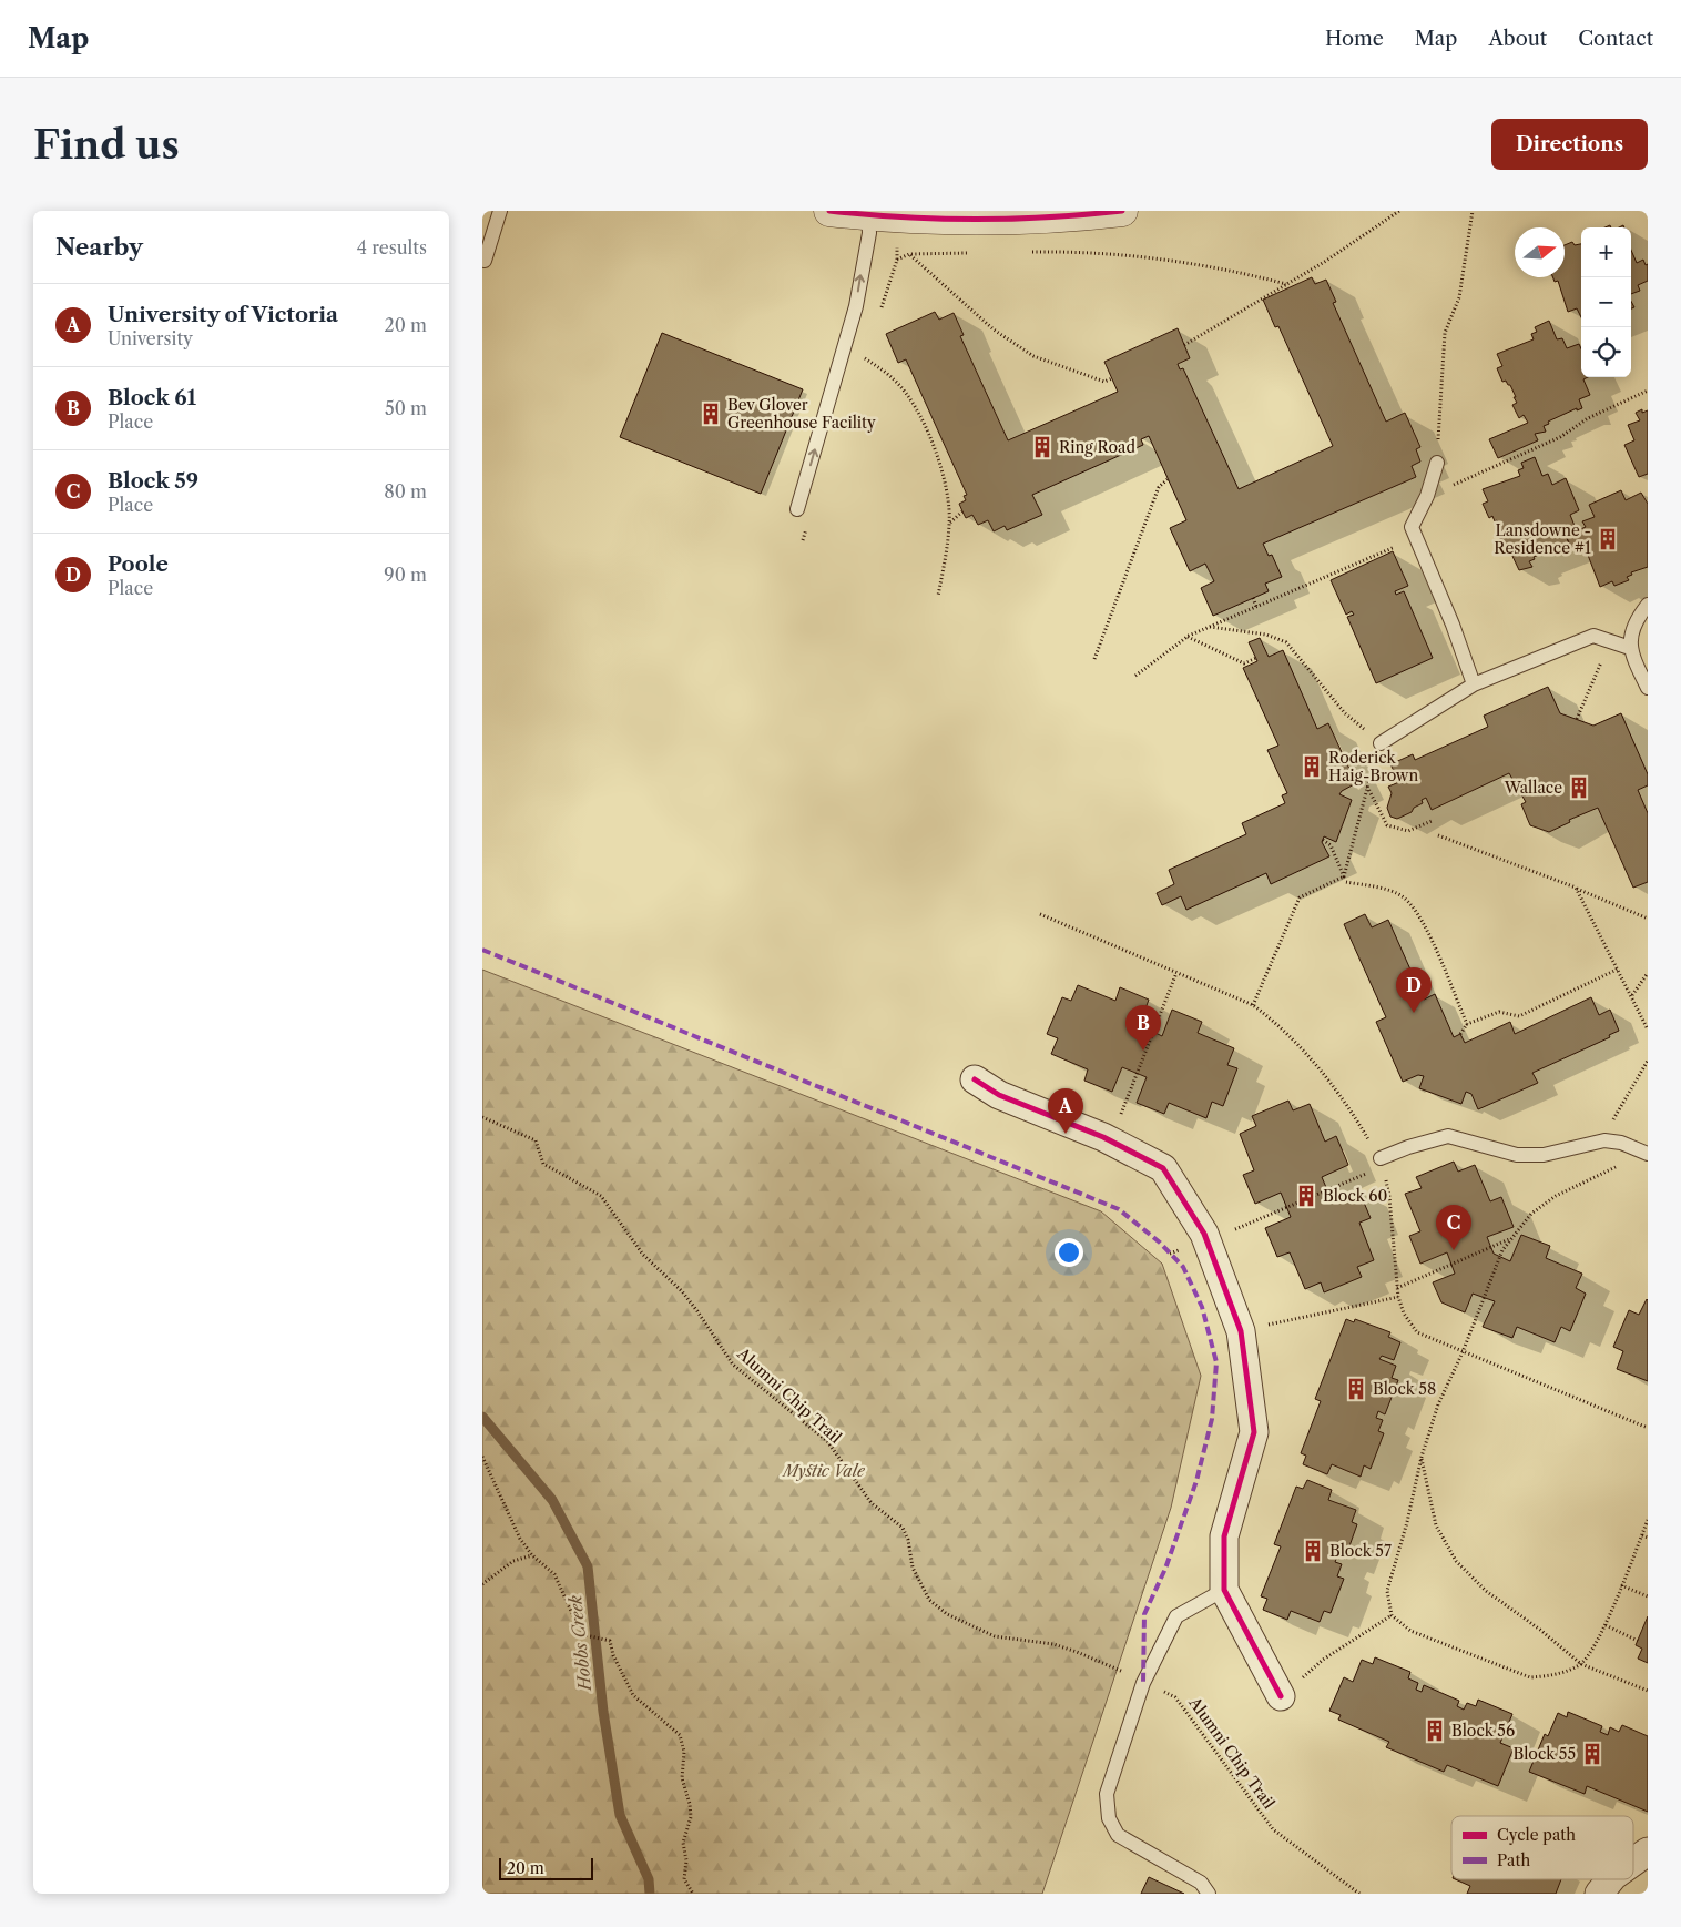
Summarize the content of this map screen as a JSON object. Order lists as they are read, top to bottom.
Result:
{
  "streets": {
    "path": ["Alumni Chip Trail"]
  },
  "water": ["Hobbs Creek"],
  "parks": ["Mystic Vale"],
  "places": {
    "building": [
      "Bev Glover Greenhouse Facility",
      "Ring Road",
      "Lansdowne - Residence #1",
      "Roderick Haig-Brown",
      "Wallace",
      "Block 60",
      "Block 58",
      "Block 57",
      "Block 56",
      "Block 55"
    ]
  },
  "legend": ["Cycle path", "Path"],
  "scale_bar": "20 m",
  "north": "right",
  "page": {
    "header": "Map",
    "nav": [
      "Home",
      "Map",
      "About",
      "Contact"
    ],
    "buttons": "Directions",
    "title": "Find us",
    "heading": ["Nearby", "4 results"],
    "map_buttons": ["+", "−"],
    "list": [
      {
        "mark": "A",
        "name": "University of Victoria",
        "note": "University",
        "value": "20 m"
      },
      {
        "mark": "B",
        "name": "Block 61",
        "note": "Place",
        "value": "50 m"
      },
      {
        "mark": "C",
        "name": "Block 59",
        "note": "Place",
        "value": "80 m"
      },
      {
        "mark": "D",
        "name": "Poole",
        "note": "Place",
        "value": "90 m"
      }
    ],
    "pins": [
      "D",
      "B",
      "A",
      "C"
    ],
    "scale": "20 m"
  }
}
